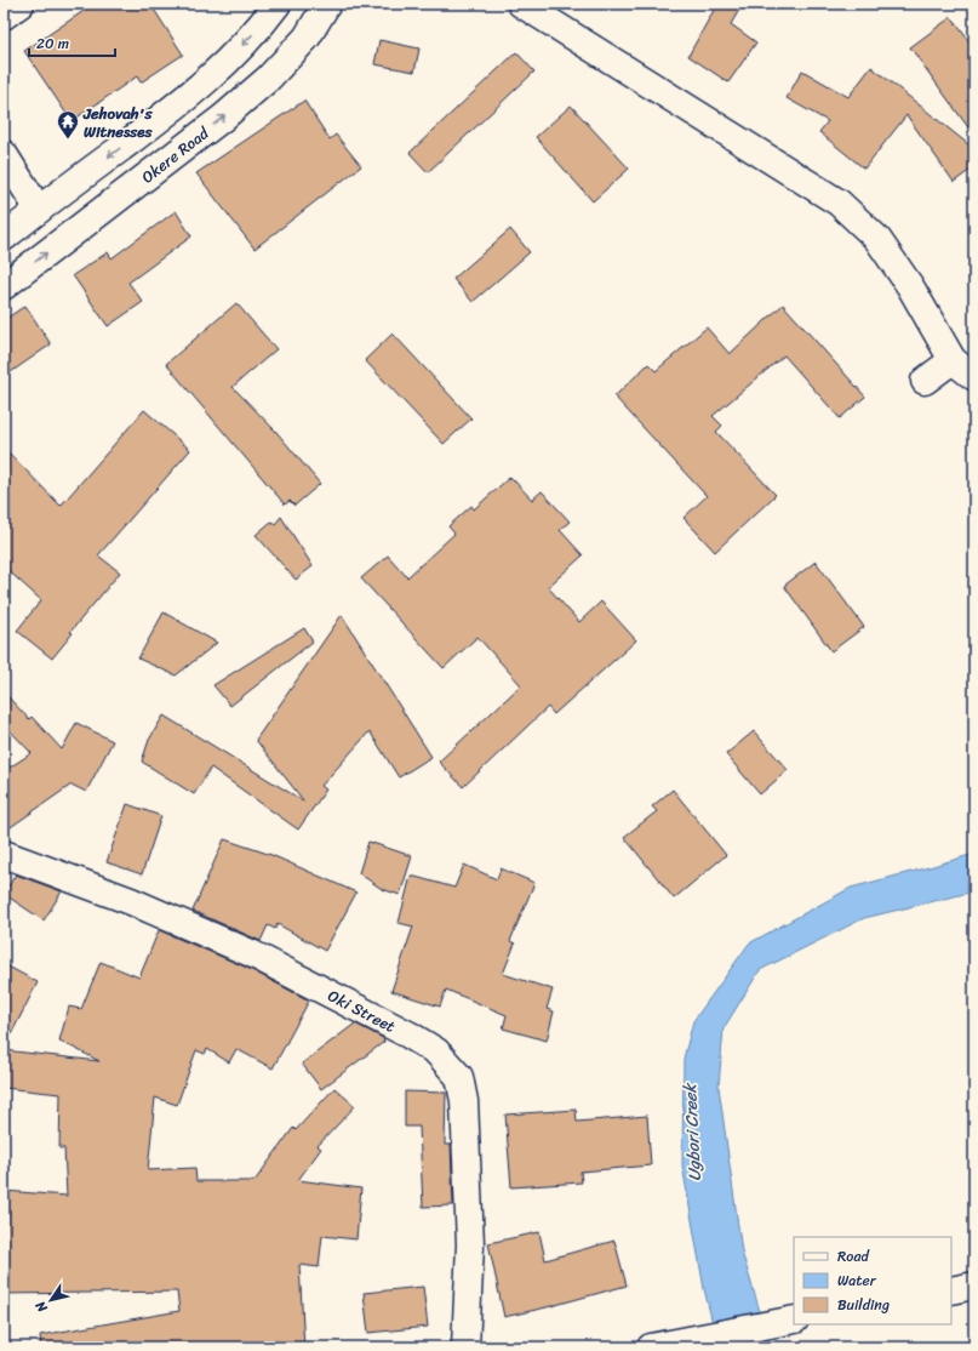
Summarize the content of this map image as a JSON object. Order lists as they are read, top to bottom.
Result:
{
  "streets": {
    "street": ["Okere Road", "Oki Street"]
  },
  "water": ["Ugbori Creek"],
  "places": {
    "temple": ["Jehovah's Witnesses"]
  },
  "legend": ["Road", "Water", "Building"],
  "scale_bar": "20 m",
  "north": "bottom left"
}
